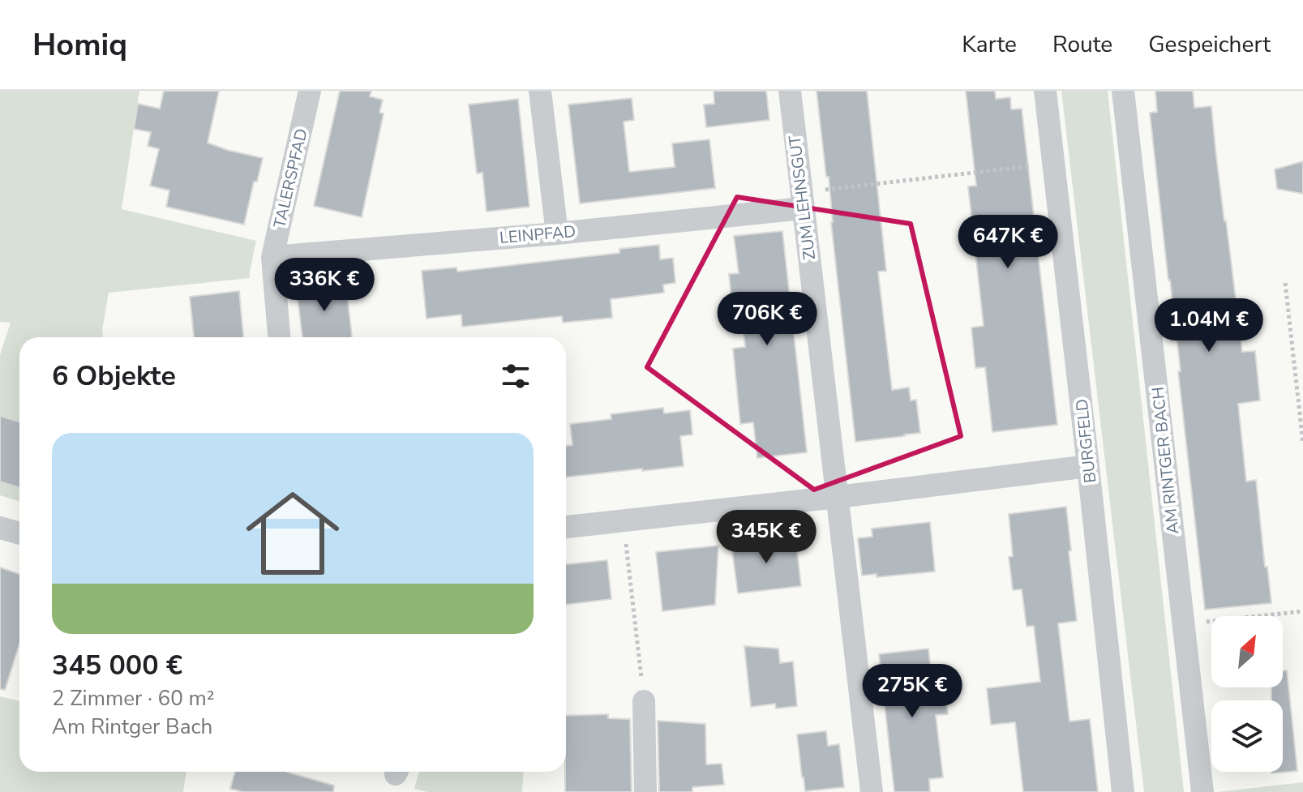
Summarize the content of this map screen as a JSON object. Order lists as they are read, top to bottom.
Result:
{
  "streets": {
    "street": [
      "TALERSPFAD",
      "ZUM LEHNSGUT",
      "LEINPFAD",
      "BURGFELD",
      "AM RINTGER BACH"
    ]
  },
  "crossings": [
    ["TALERSPFAD", "LEINPFAD"],
    ["ZUM LEHNSGUT", "LEINPFAD"]
  ],
  "north": "top right",
  "page": {
    "header": "Homiq",
    "nav": ["Karte", "Route", "Gespeichert"],
    "price": [
      "647K €",
      "336K €",
      "706K €",
      "1.04M €",
      "345K €",
      "275K €"
    ],
    "heading": "6 Objekte",
    "list": [
      {
        "name": "345 000 €",
        "note": "2 Zimmer · 60 m² · Am Rintger Bach"
      }
    ]
  }
}
